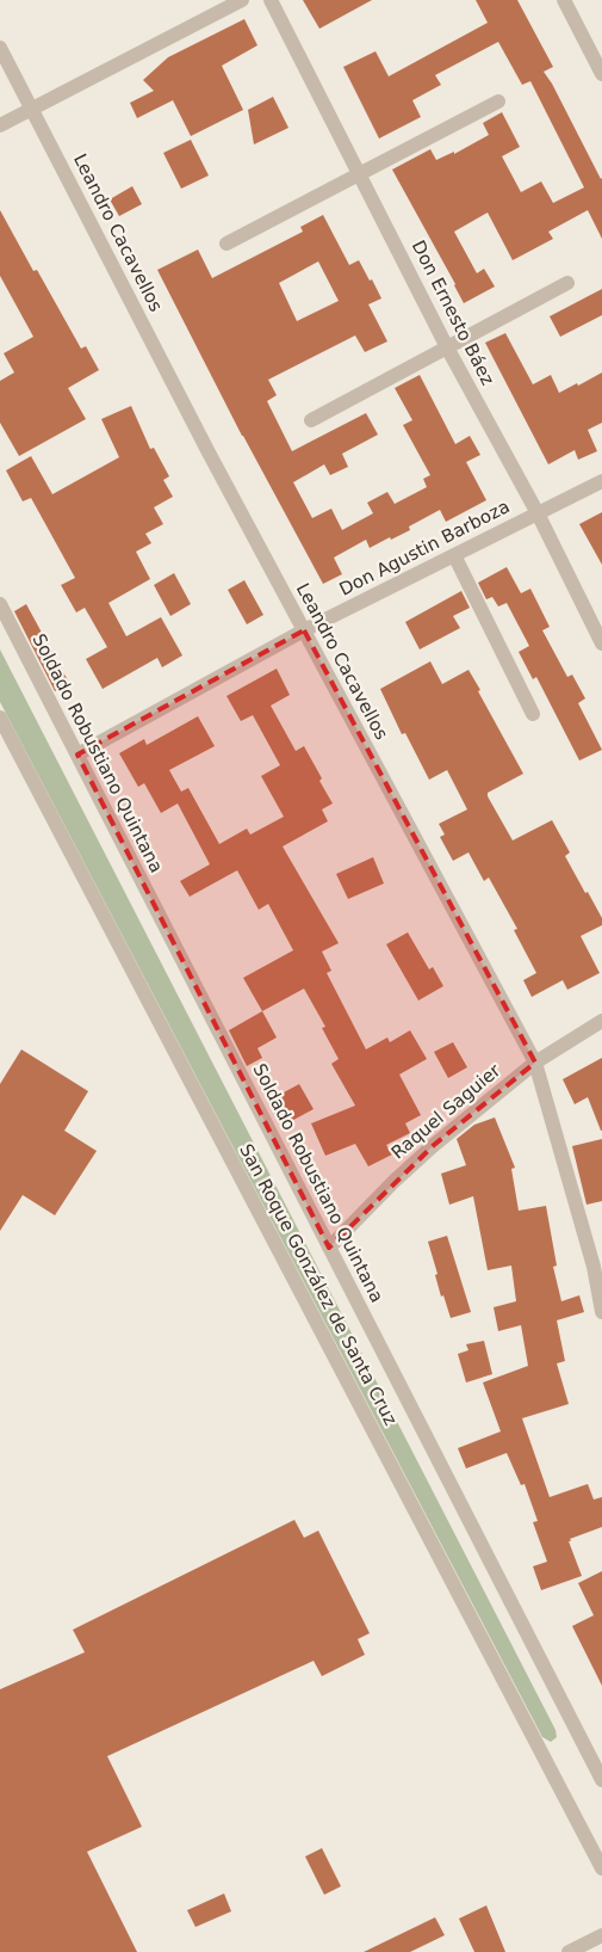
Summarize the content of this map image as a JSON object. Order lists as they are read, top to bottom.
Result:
{
  "streets": {
    "street": [
      "Leandro Cacavellos",
      "Don Ernesto Báez",
      "Don Agustin Barboza",
      "Soldado Robustiano Quintana",
      "Raquel Saguier",
      "San Roque González de Santa Cruz"
    ]
  },
  "crossings": [
    ["Leandro Cacavellos", "Don Agustin Barboza"],
    ["Leandro Cacavellos", "Raquel Saguier"],
    ["Don Ernesto Báez", "Don Agustin Barboza"],
    ["Don Agustin Barboza", "Soldado Robustiano Quintana"],
    ["Soldado Robustiano Quintana", "Raquel Saguier"]
  ]
}
